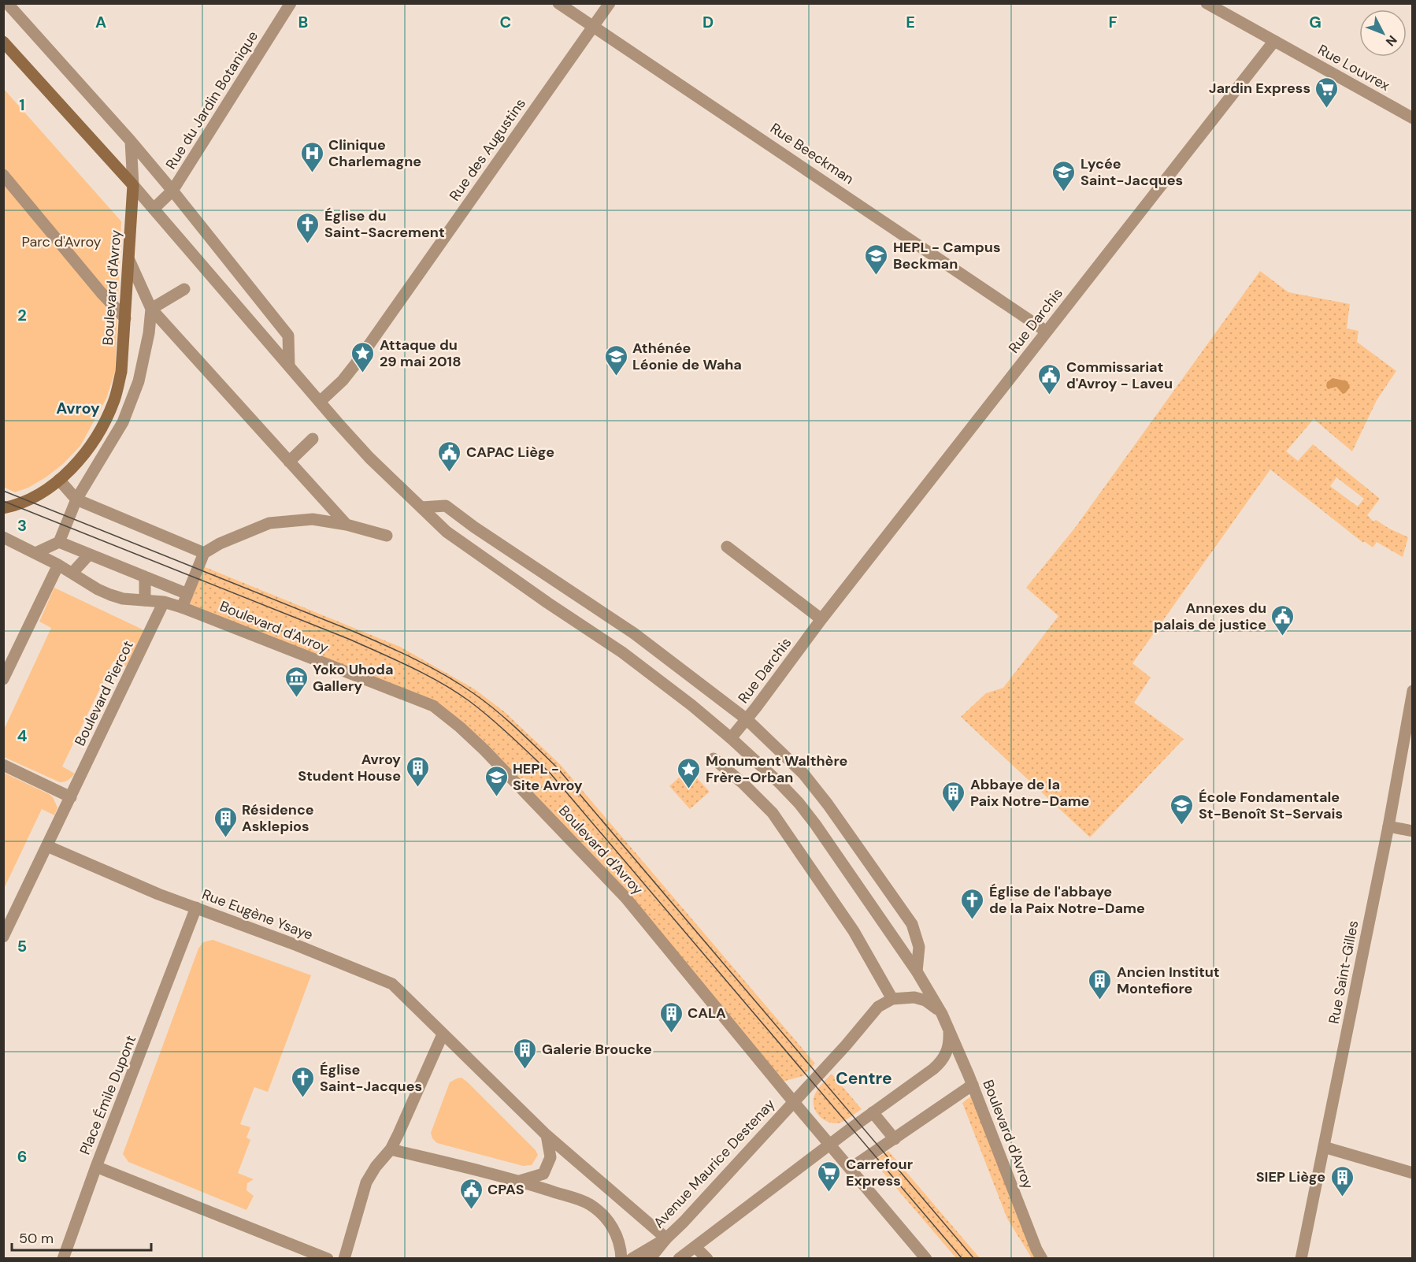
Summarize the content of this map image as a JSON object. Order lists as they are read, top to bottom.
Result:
{
  "streets": {
    "main road": ["Boulevard d'Avroy"],
    "street": [
      "Rue Louvrex",
      "Rue du Jardin Botanique",
      "Rue des Augustins",
      "Rue Beeckman",
      "Rue Darchis",
      "Boulevard Piercot",
      "Rue Eugène Ysaye",
      "Rue Saint-Gilles",
      "Place Émile Dupont",
      "Avenue Maurice Destenay"
    ]
  },
  "crossings": [
    ["Rue Louvrex", "Rue Darchis"],
    ["Rue du Jardin Botanique", "Boulevard d'Avroy"],
    ["Rue des Augustins", "Rue Beeckman"],
    ["Rue des Augustins", "Boulevard d'Avroy"],
    ["Rue Beeckman", "Rue Darchis"],
    ["Boulevard d'Avroy", "Rue Darchis"],
    ["Boulevard d'Avroy", "Boulevard Piercot"],
    ["Boulevard d'Avroy", "Avenue Maurice Destenay"],
    ["Boulevard Piercot", "Rue Eugène Ysaye"],
    ["Rue Eugène Ysaye", "Place Émile Dupont"],
    ["Rue Eugène Ysaye", "Avenue Maurice Destenay"]
  ],
  "districts": ["Avroy", "Centre"],
  "parks": ["Parc d'Avroy"],
  "places": {
    "supermarket": ["Jardin Express", "Carrefour Express"],
    "hospital": ["Clinique Charlemagne"],
    "school or university": [
      "Lycée Saint-Jacques",
      "HEPL - Campus Beckman",
      "Athénée Léonie de Waha",
      "HEPL - Site Avroy",
      "École Fondamentale St-Benoît St-Servais"
    ],
    "church": ["Église du Saint-Sacrement", "Église de l'abbaye de la Paix Notre-Dame", "Église Saint-Jacques"],
    "place": ["Attaque du 29 mai 2018", "Monument Walthère Frère-Orban"],
    "public building": [
      "Commissariat d'Avroy - Laveu",
      "CAPAC Liège",
      "Annexes du palais de justice",
      "CPAS"
    ],
    "museum": ["Yoko Uhoda Gallery"],
    "building": [
      "Avroy Student House",
      "Abbaye de la Paix Notre-Dame",
      "Résidence Asklepios",
      "Ancien Institut Montefiore",
      "CALA",
      "Galerie Broucke",
      "SIEP Liège"
    ]
  },
  "scale_bar": "50 m",
  "north": "bottom right",
  "grid": {
    "columns": [
      "A",
      "B",
      "C",
      "D",
      "E",
      "F",
      "G"
    ],
    "rows": [
      "1",
      "2",
      "3",
      "4",
      "5",
      "6"
    ]
  }
}
